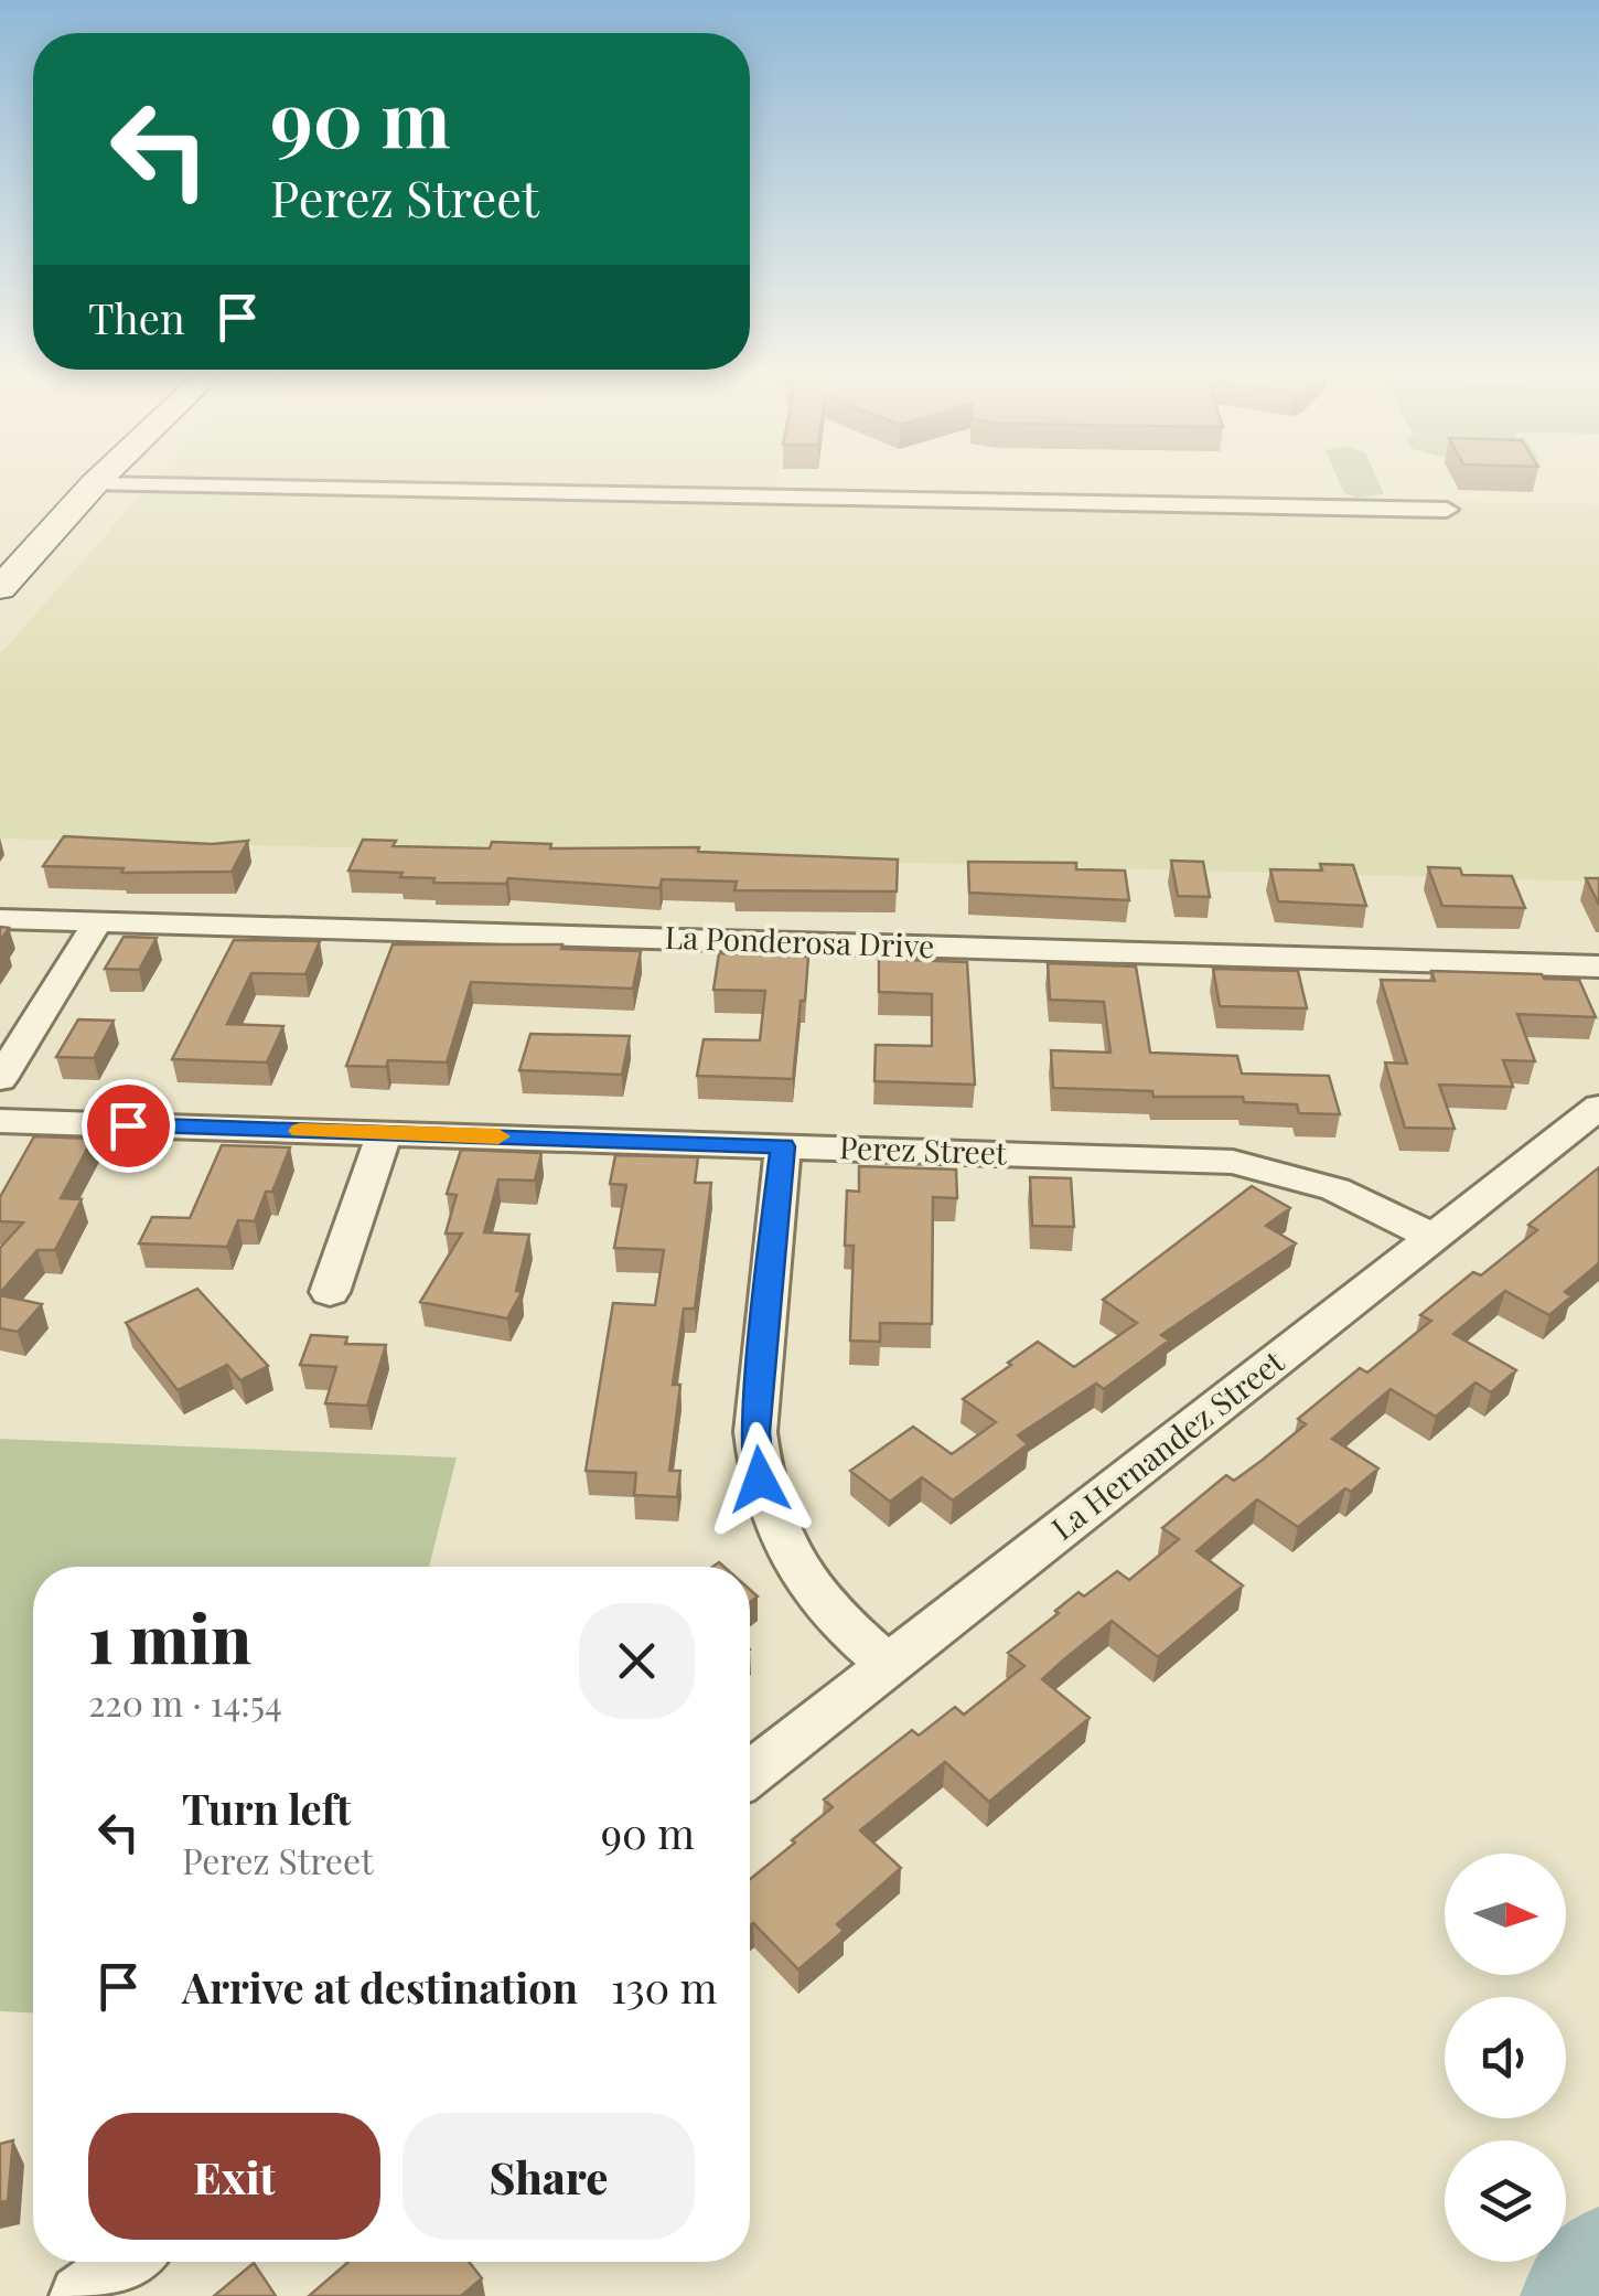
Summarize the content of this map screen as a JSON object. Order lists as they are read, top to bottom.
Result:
{
  "streets": {
    "street": ["La Ponderosa Drive", "Perez Street", "La Hernandez Street"]
  },
  "crossings": [
    ["Perez Street", "La Hernandez Street"]
  ],
  "north": "right",
  "page": {
    "turn": ["90 m", "Perez Street"],
    "then": "Then",
    "heading": ["1 min", "220 m · 14:54"],
    "list": [
      {
        "name": "Turn left",
        "note": "Perez Street",
        "value": "90 m"
      },
      {
        "name": "Arrive at destination",
        "value": "130 m"
      }
    ],
    "buttons": ["Exit", "Share"]
  }
}
